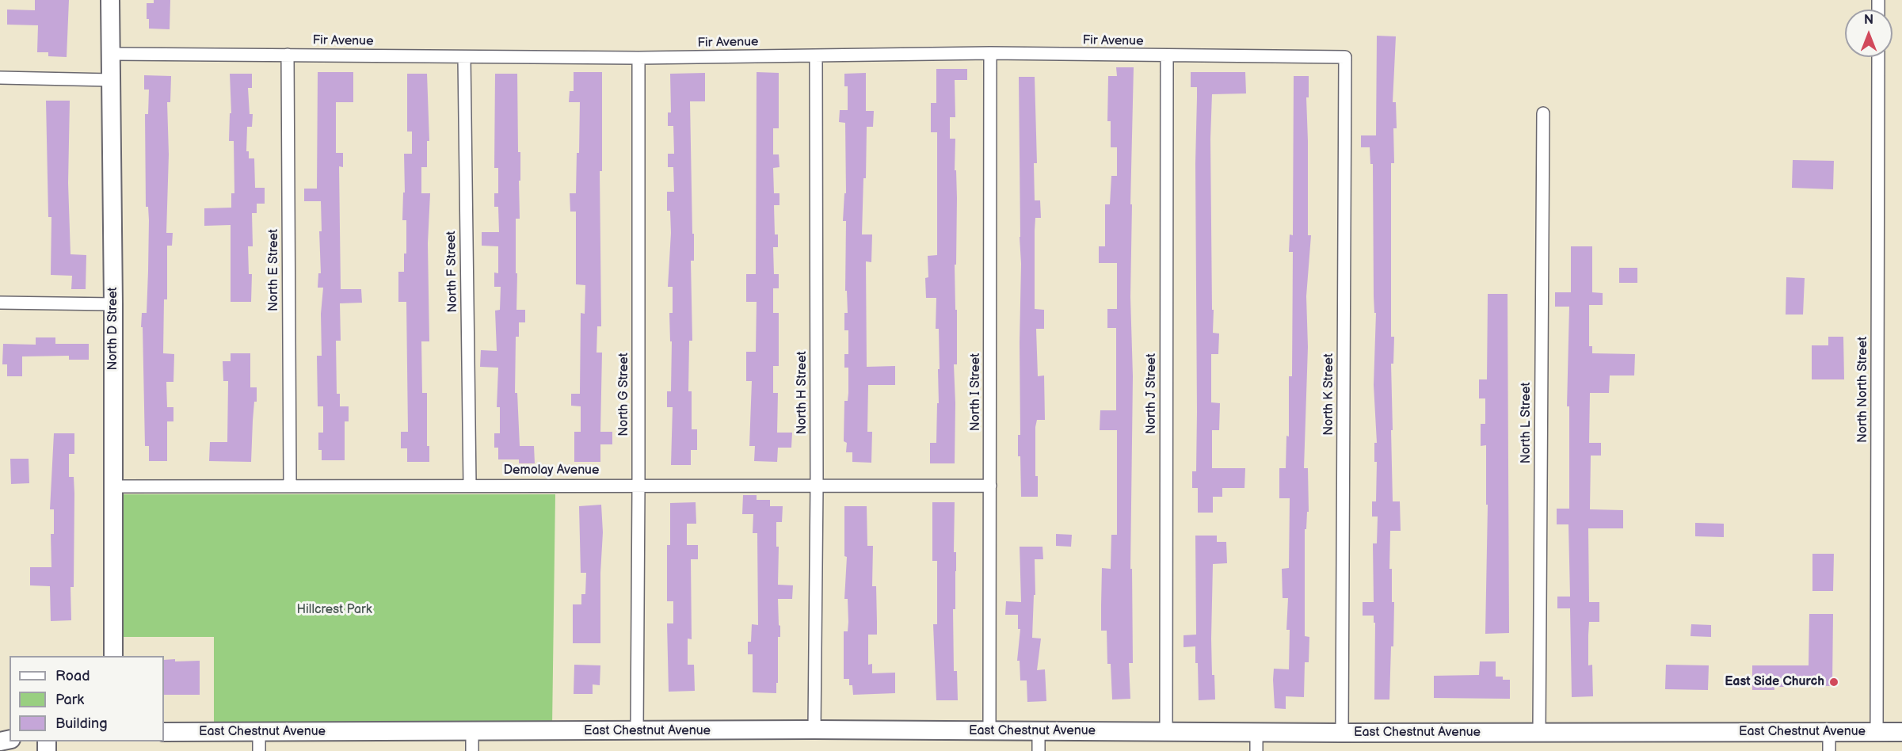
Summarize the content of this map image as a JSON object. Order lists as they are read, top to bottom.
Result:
{
  "streets": {
    "street": [
      "Fir Avenue",
      "North E Street",
      "North F Street",
      "North D Street",
      "North North Street",
      "North I Street",
      "North H Street",
      "North J Street",
      "North G Street",
      "North K Street",
      "North L Street",
      "Demolay Avenue",
      "East Chestnut Avenue"
    ]
  },
  "crossings": [
    ["Fir Avenue", "North E Street"],
    ["Fir Avenue", "North F Street"],
    ["Fir Avenue", "North D Street"],
    ["Fir Avenue", "North I Street"],
    ["Fir Avenue", "North H Street"],
    ["Fir Avenue", "North J Street"],
    ["Fir Avenue", "North G Street"],
    ["Fir Avenue", "North K Street"],
    ["North E Street", "Demolay Avenue"],
    ["North F Street", "Demolay Avenue"],
    ["North D Street", "Demolay Avenue"],
    ["North North Street", "East Chestnut Avenue"],
    ["North I Street", "Demolay Avenue"],
    ["North I Street", "East Chestnut Avenue"],
    ["North H Street", "Demolay Avenue"],
    ["North H Street", "East Chestnut Avenue"],
    ["North J Street", "East Chestnut Avenue"],
    ["North G Street", "Demolay Avenue"],
    ["North G Street", "East Chestnut Avenue"],
    ["North K Street", "East Chestnut Avenue"],
    ["North L Street", "East Chestnut Avenue"]
  ],
  "parks": ["Hillcrest Park"],
  "places": ["East Side Church"],
  "legend": ["Road", "Park", "Building"],
  "north": "top"
}
